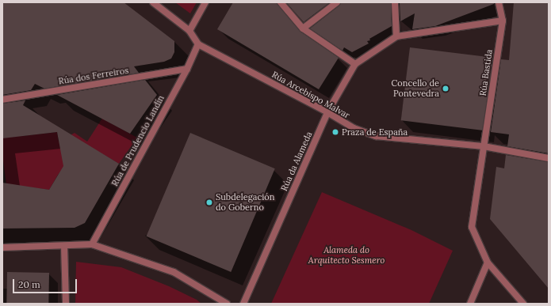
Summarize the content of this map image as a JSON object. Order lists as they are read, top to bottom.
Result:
{
  "streets": {
    "street": [
      "Rúa Bastida",
      "Rúa dos Ferreiros",
      "Rúa Arcebispo Malvar",
      "Rúa de Prudencio Landín",
      "Rúa da Alameda"
    ]
  },
  "crossings": [
    ["Rúa Bastida", "Rúa Arcebispo Malvar"],
    ["Rúa dos Ferreiros", "Rúa de Prudencio Landín"],
    ["Rúa Arcebispo Malvar", "Rúa de Prudencio Landín"],
    ["Rúa Arcebispo Malvar", "Rúa da Alameda"]
  ],
  "parks": ["Alameda do Arquitecto Sesmero"],
  "places": ["Concello de Pontevedra", "Praza de España", "Subdelegación do Goberno"],
  "scale_bar": "20 m"
}
